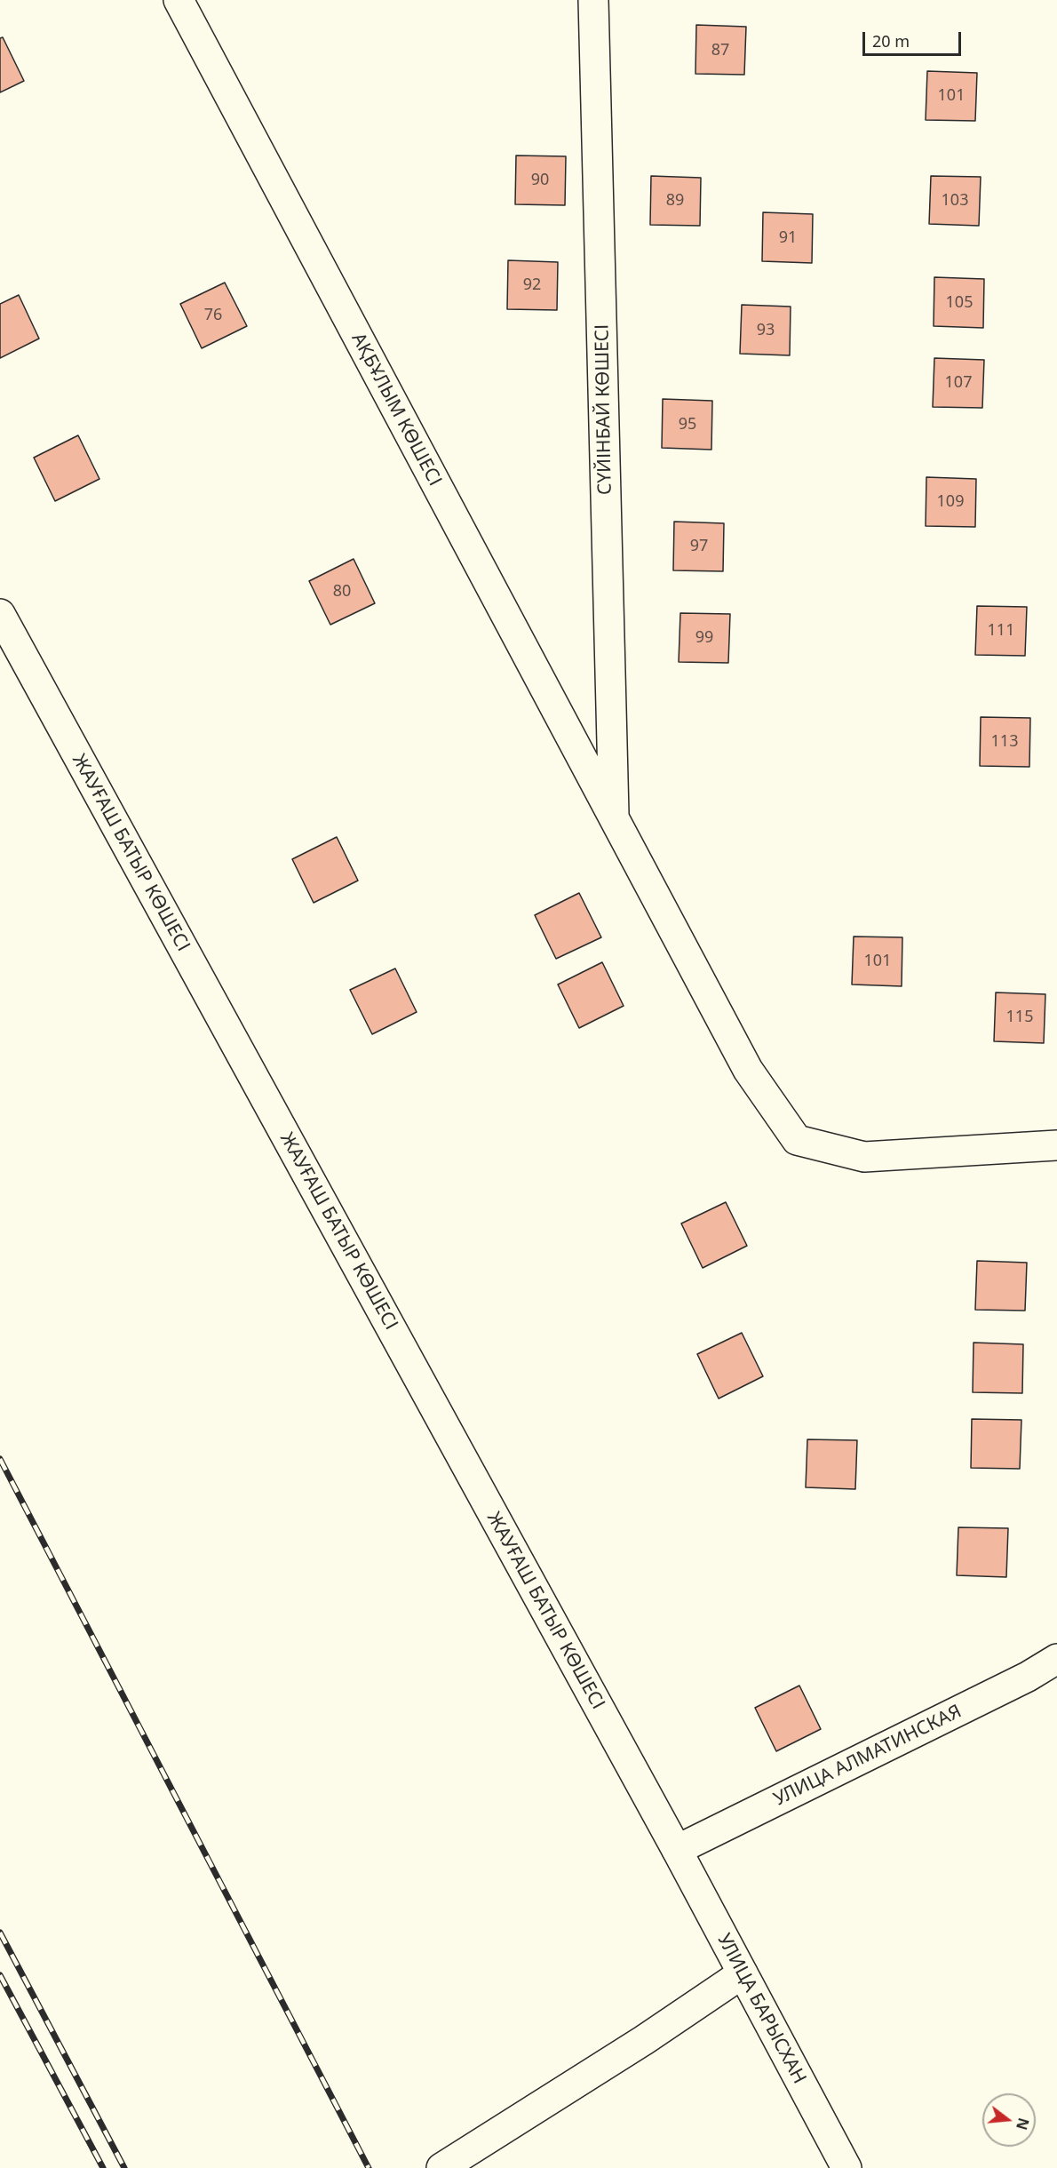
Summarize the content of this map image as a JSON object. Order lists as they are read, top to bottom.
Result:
{
  "streets": {
    "street": [
      "АҚБҰЛЫМ КӨШЕСІ",
      "СҮЙІНБАЙ КӨШЕСІ",
      "ЖАУҒАШ БАТЫР КӨШЕСІ",
      "УЛИЦА АЛМАТИНСКАЯ",
      "УЛИЦА БАРЫСХАН"
    ]
  },
  "crossings": [
    ["АҚБҰЛЫМ КӨШЕСІ", "СҮЙІНБАЙ КӨШЕСІ"],
    ["ЖАУҒАШ БАТЫР КӨШЕСІ", "УЛИЦА АЛМАТИНСКАЯ"],
    ["ЖАУҒАШ БАТЫР КӨШЕСІ", "УЛИЦА БАРЫСХАН"],
    ["УЛИЦА АЛМАТИНСКАЯ", "УЛИЦА БАРЫСХАН"]
  ],
  "house_numbers": [
    "87",
    "101",
    "90",
    "89",
    "103",
    "91",
    "92",
    "105",
    "76",
    "93",
    "107",
    "95",
    "109",
    "97",
    "80",
    "111",
    "99",
    "113",
    "101",
    "115"
  ],
  "scale_bar": "20 m",
  "north": "right"
}
